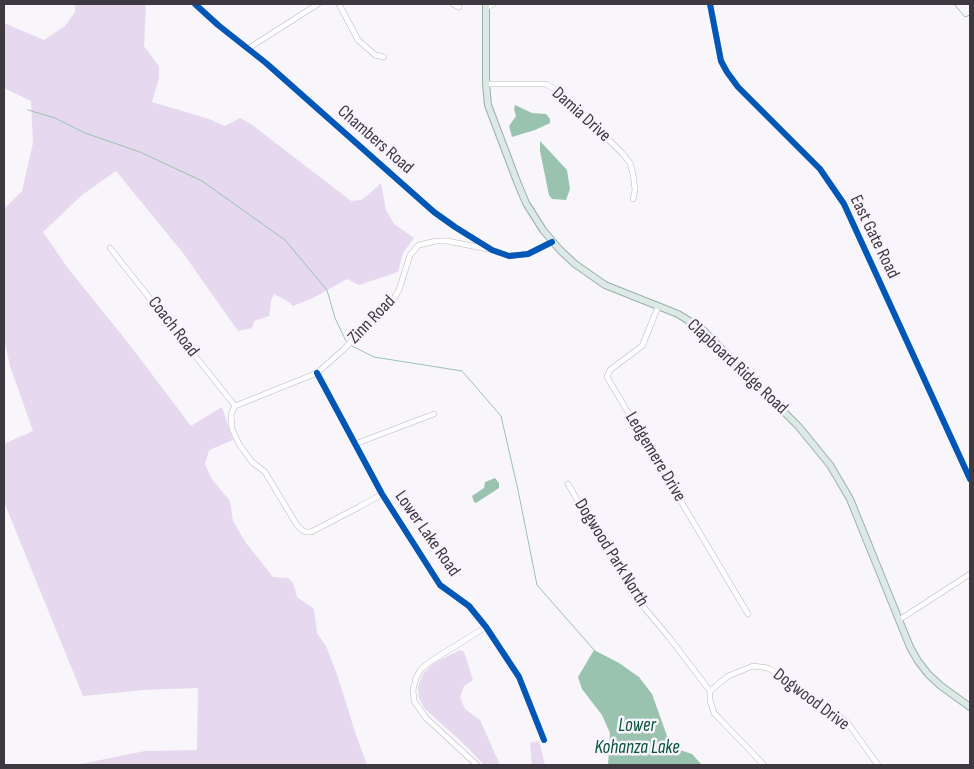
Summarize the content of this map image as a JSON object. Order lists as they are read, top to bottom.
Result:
{
  "streets": {
    "main road": ["Clapboard Ridge Road"],
    "street": [
      "Damia Drive",
      "Chambers Road",
      "East Gate Road",
      "Zinn Road",
      "Coach Road",
      "Ledgemere Drive",
      "Lower Lake Road",
      "Dogwood Park North",
      "Dogwood Drive"
    ]
  },
  "crossings": [
    ["Damia Drive", "Clapboard Ridge Road"],
    ["Chambers Road", "Zinn Road"],
    ["Chambers Road", "Clapboard Ridge Road"],
    ["Zinn Road", "Coach Road"],
    ["Zinn Road", "Lower Lake Road"],
    ["Clapboard Ridge Road", "Ledgemere Drive"],
    ["Dogwood Park North", "Dogwood Drive"]
  ],
  "water": ["Lower Kohanza Lake"]
}
